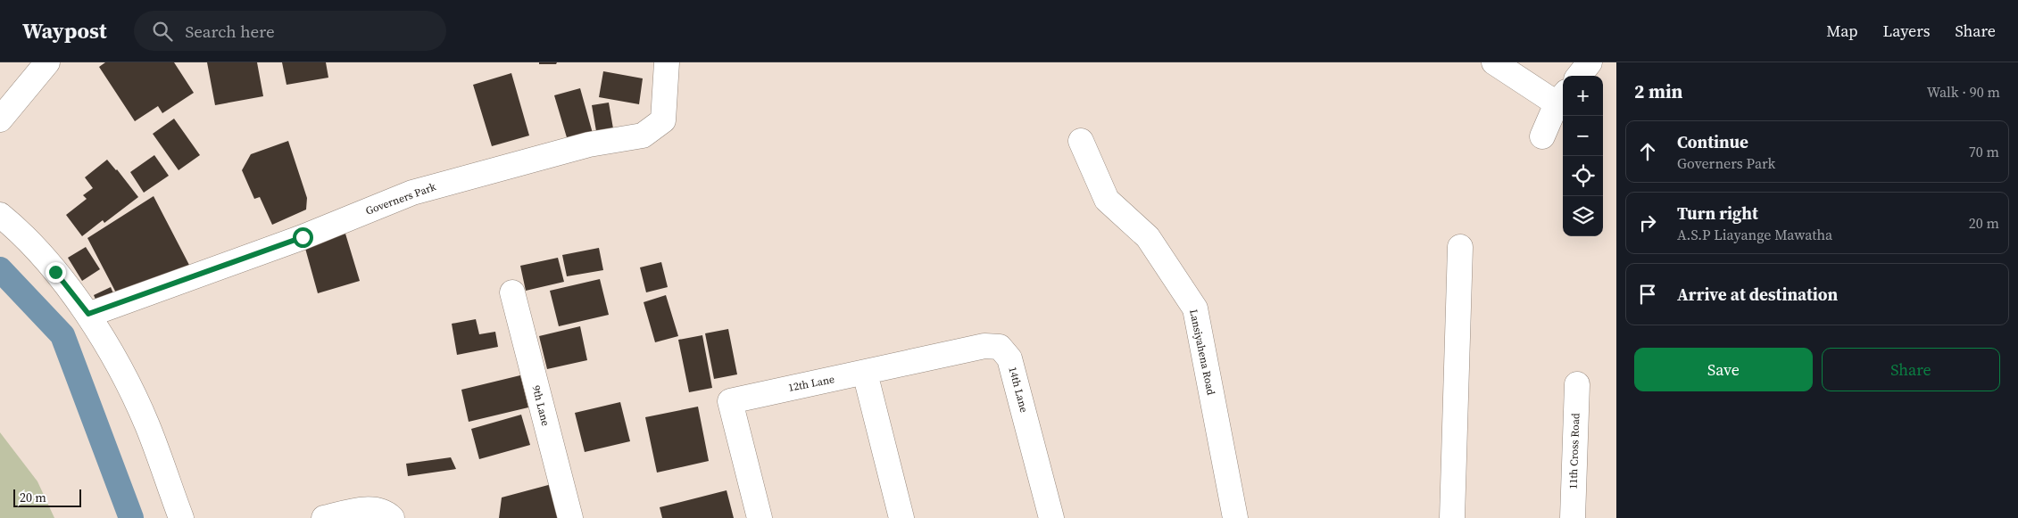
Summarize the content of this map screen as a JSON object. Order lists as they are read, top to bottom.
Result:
{
  "streets": {
    "street": [
      "Governers Park",
      "Lansiyahena Road",
      "12th Lane",
      "14th Lane",
      "9th Lane",
      "11th Cross Road"
    ]
  },
  "crossings": [
    ["12th Lane", "14th Lane"]
  ],
  "scale_bar": "20 m",
  "page": {
    "header": "Waypost",
    "search": "Search here",
    "nav": ["Map", "Layers", "Share"],
    "heading": ["2 min", "Walk · 90 m"],
    "map_buttons": ["+", "−"],
    "list": [
      ["Continue", "Governers Park", "70 m"],
      ["Turn right", "A.S.P Liayange Mawatha", "20 m"],
      "Arrive at destination"
    ],
    "buttons": ["Save", "Share"],
    "scale": "20 m"
  }
}
